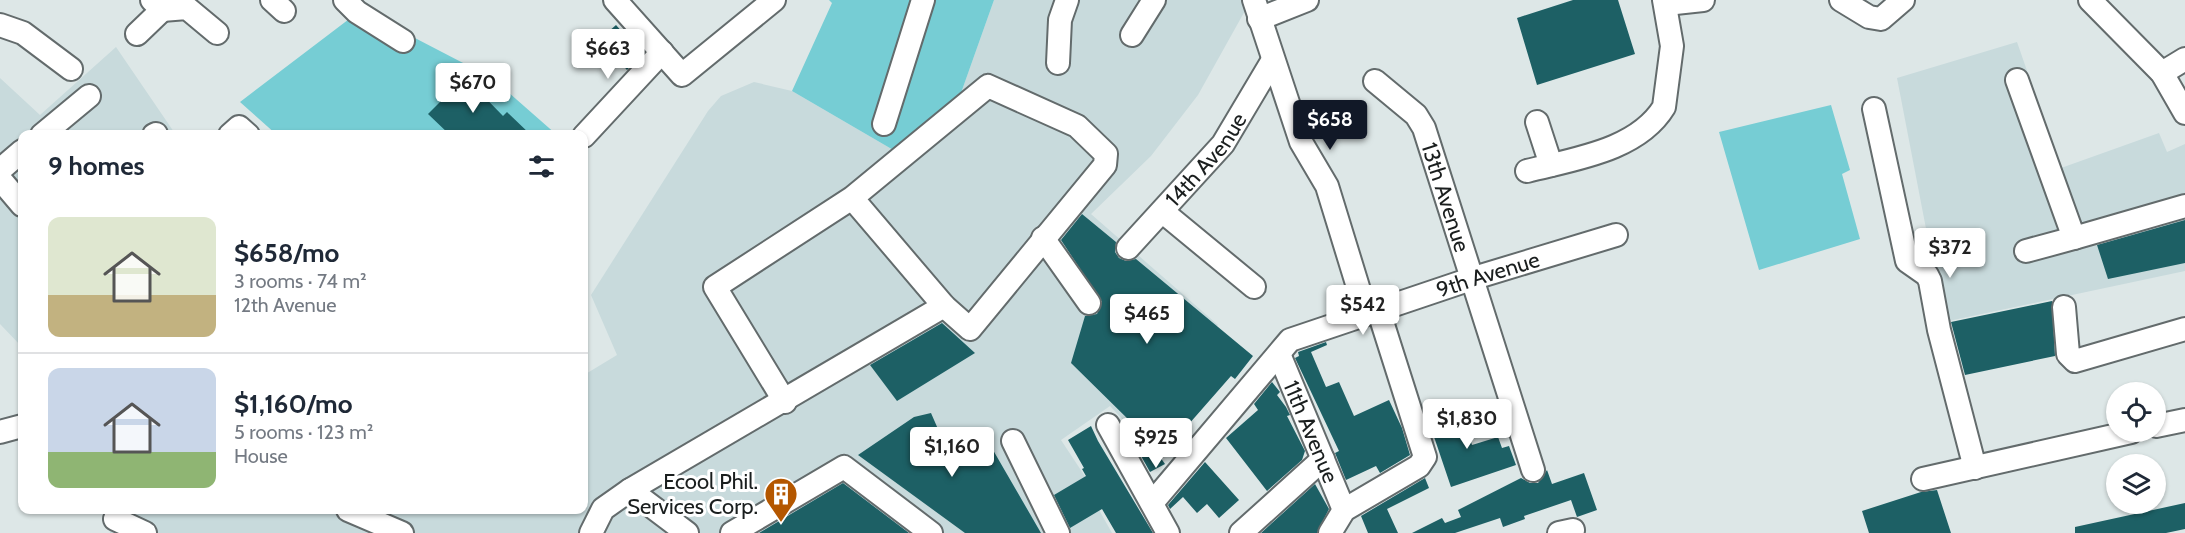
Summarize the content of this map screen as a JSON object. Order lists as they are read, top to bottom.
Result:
{
  "streets": {
    "street": [
      "14th Avenue",
      "13th Avenue",
      "9th Avenue",
      "11th Avenue"
    ]
  },
  "crossings": [
    ["13th Avenue", "9th Avenue"],
    ["9th Avenue", "11th Avenue"]
  ],
  "places": {
    "building": ["Ecool Phil. Services Corp."]
  },
  "page": {
    "price": [
      "$663",
      "$670",
      "$658",
      "$372",
      "$542",
      "$465",
      "$1,830",
      "$925",
      "$1,160"
    ],
    "heading": "9 homes",
    "list": [
      {
        "name": "$658/mo",
        "note": "3 rooms · 74 m² · 12th Avenue"
      },
      {
        "name": "$1,160/mo",
        "note": "5 rooms · 123 m² · House"
      }
    ]
  }
}
